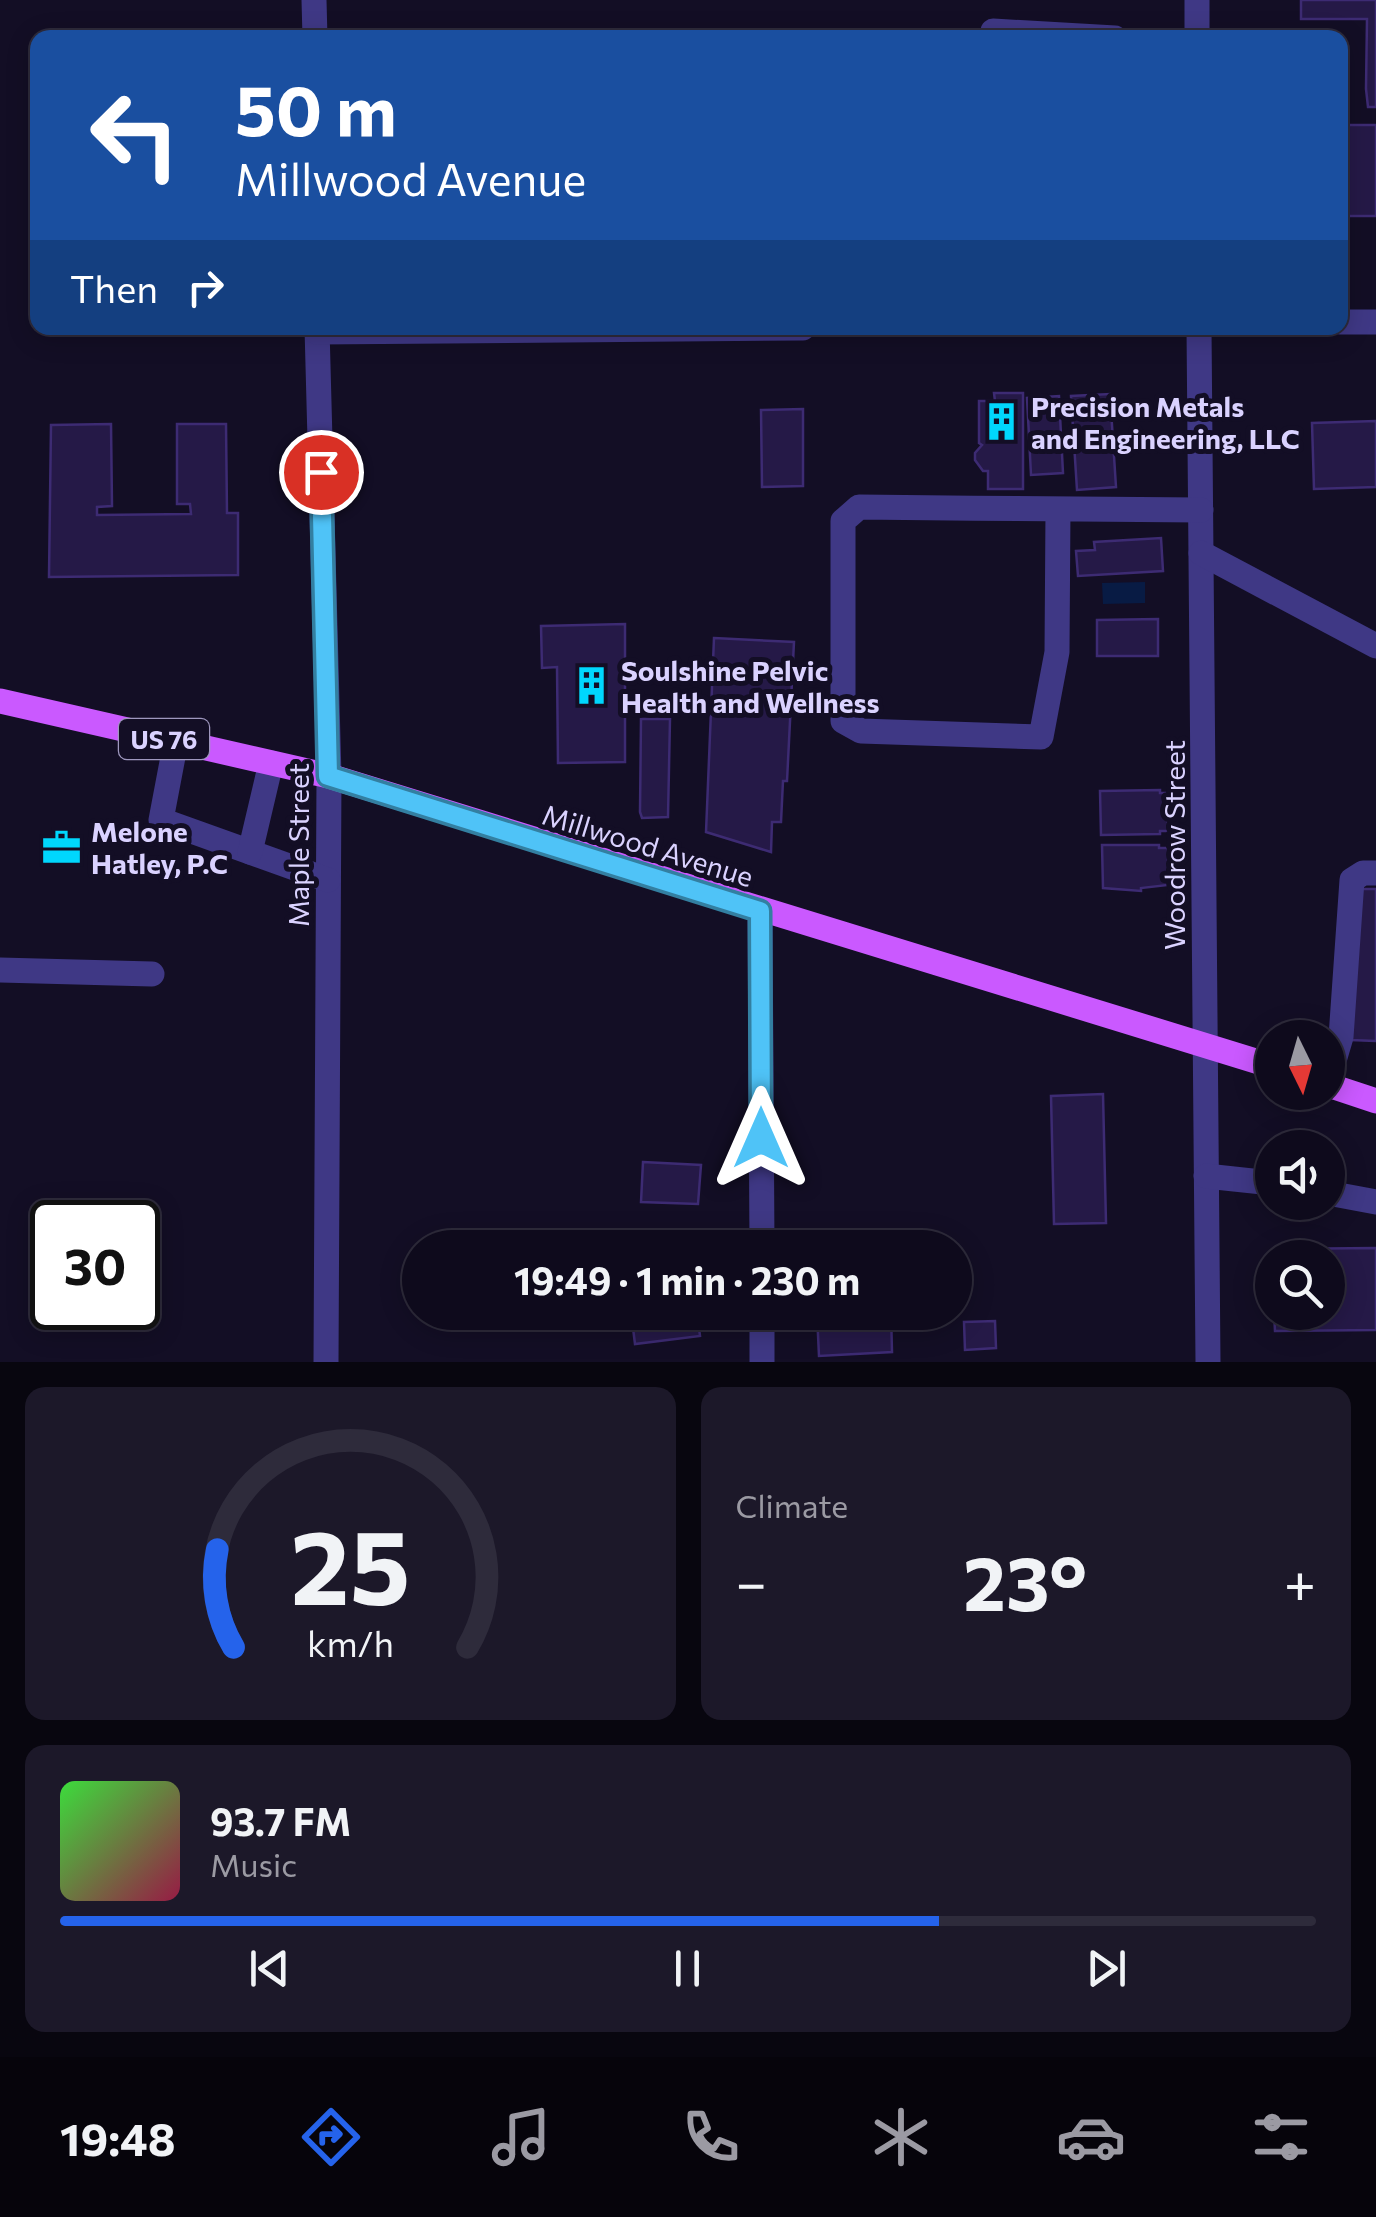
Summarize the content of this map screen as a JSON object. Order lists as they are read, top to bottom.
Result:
{
  "streets": {
    "main road": ["US 76", "Millwood Avenue"],
    "street": ["Maple Street", "Woodrow Street"]
  },
  "crossings": [
    ["Maple Street", "Millwood Avenue"],
    ["Millwood Avenue", "Woodrow Street"]
  ],
  "places": {
    "building": ["Precision Metals and Engineering, LLC", "Soulshine Pelvic Health and Wellness"],
    "office": ["Melone Hatley, P.C"]
  },
  "north": "bottom",
  "page": {
    "turn": ["50 m", "Millwood Avenue"],
    "then": "Then",
    "limit": "30",
    "trip": "19:49 · 1 min · 230 m",
    "tile": "Climate",
    "heat": ["−", "23°", "+"],
    "song": ["93.7 FM", "Music"],
    "tabs": "19:48",
    "gauge": ["25", "km/h"]
  }
}
